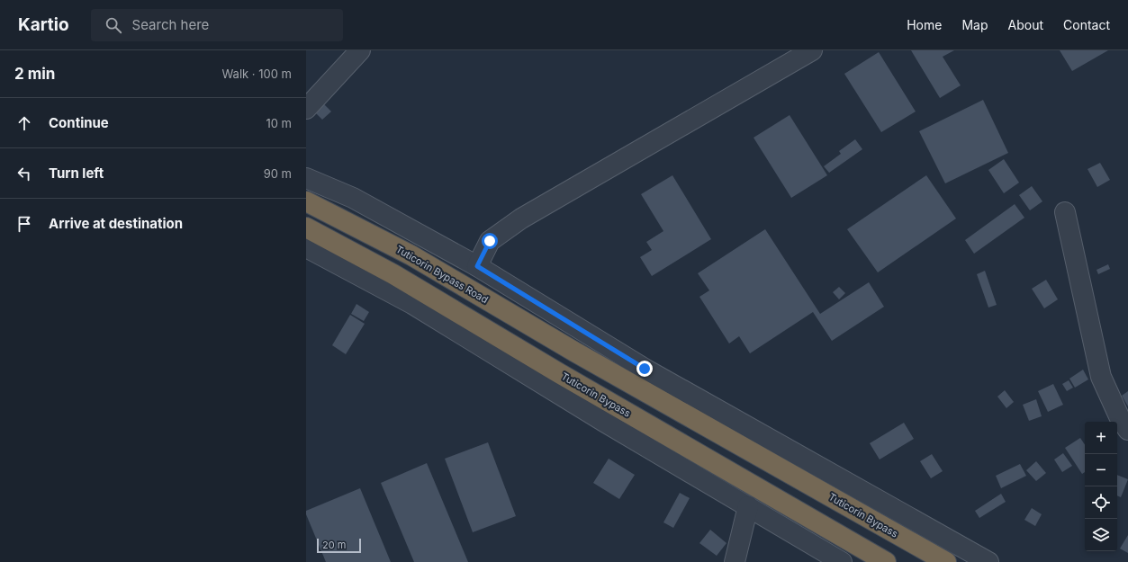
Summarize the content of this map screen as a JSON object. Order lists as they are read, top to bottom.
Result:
{
  "streets": {
    "highway": ["Tuticorin Bypass Road", "Tuticorin Bypass"]
  },
  "crossings": [
    ["Tuticorin Bypass Road", "Tuticorin Bypass"]
  ],
  "scale_bar": "20 m",
  "page": {
    "header": "Kartio",
    "search": "Search here",
    "nav": [
      "Home",
      "Map",
      "About",
      "Contact"
    ],
    "heading": ["2 min", "Walk · 100 m"],
    "list": [
      ["Continue", "10 m"],
      ["Turn left", "90 m"],
      "Arrive at destination"
    ],
    "map_buttons": ["+", "−"],
    "scale": "20 m"
  }
}
